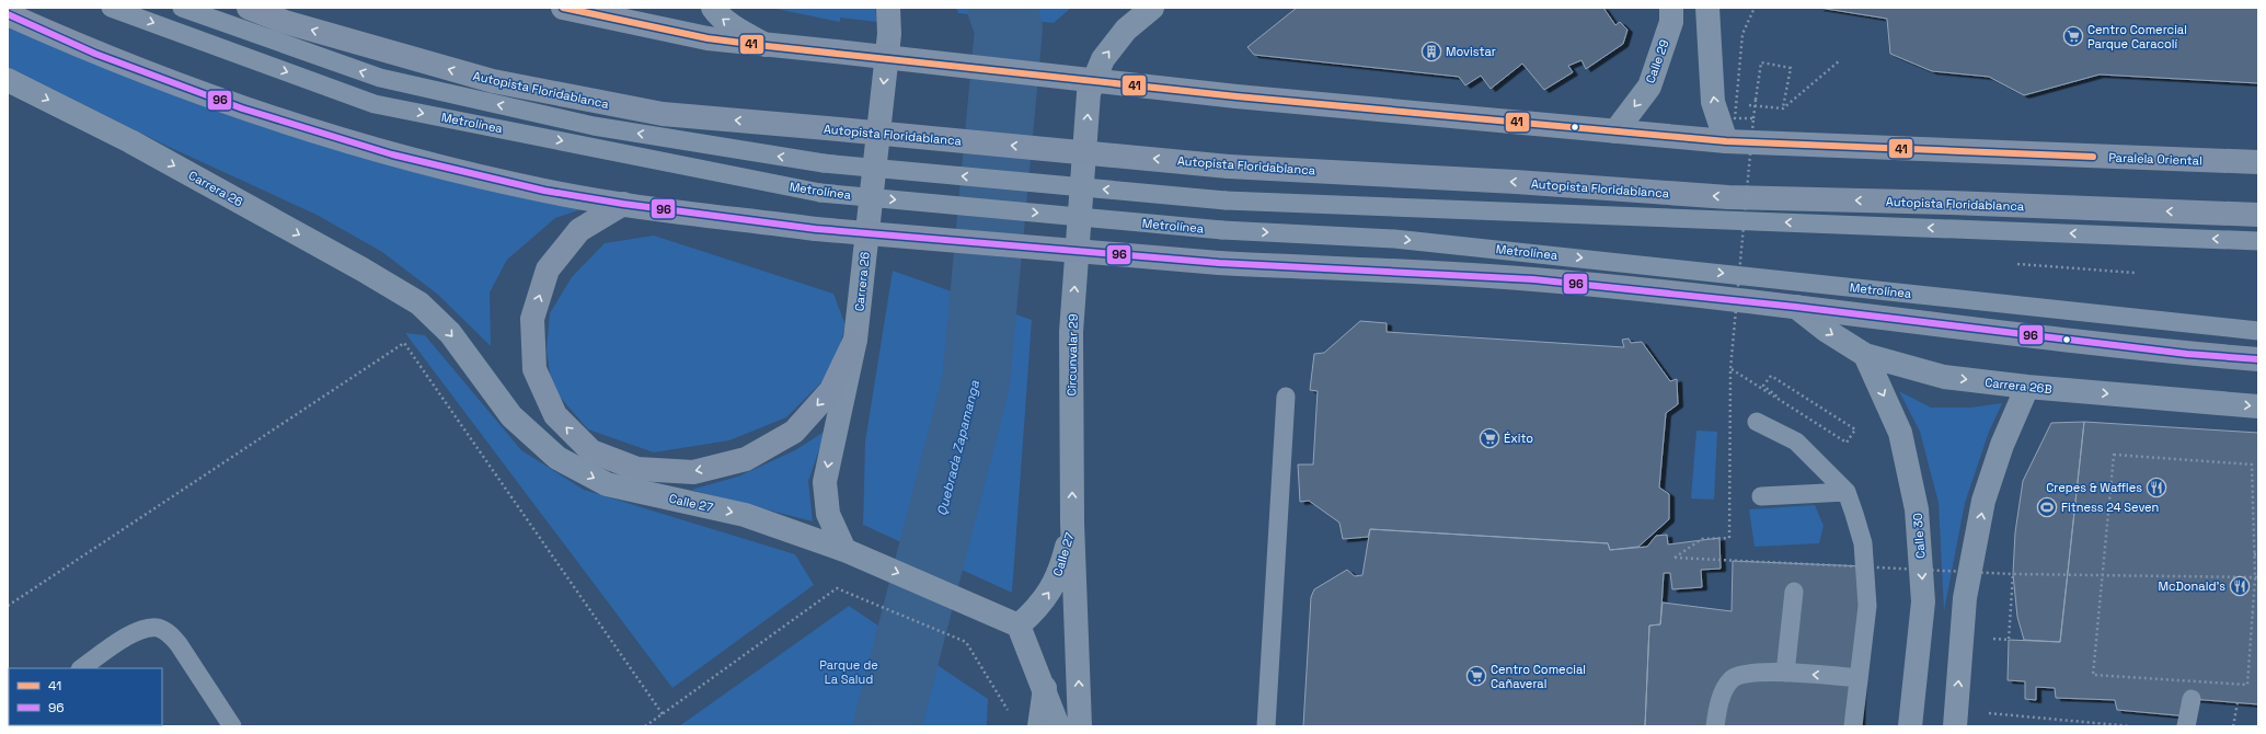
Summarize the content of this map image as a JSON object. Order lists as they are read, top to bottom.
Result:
{
  "streets": {
    "highway": ["Autopista Floridablanca", "Paralela Oriental"],
    "street": [
      "Calle 29",
      "Carrera 26",
      "Circunvalar 29",
      "Carrera 26B",
      "Calle 27",
      "Calle 30"
    ],
    "lane": ["Metrolínea"]
  },
  "crossings": [
    ["Calle 29", "Paralela Oriental"],
    ["Carrera 26", "Calle 27"],
    ["Circunvalar 29", "Calle 27"],
    ["Carrera 26B", "Calle 30"]
  ],
  "one_way": [
    "Calle 29",
    "Carrera 26",
    "Circunvalar 29",
    "Carrera 26B",
    "Calle 27"
  ],
  "water": ["Quebrada Zapamanga"],
  "parks": ["Parque de La Salud"],
  "places": {
    "supermarket": ["Centro Comercial Parque Caracolí", "Éxito", "Centro Comecial Cañaveral"],
    "building": ["Movistar"],
    "restaurant": ["Crepes & Waffles", "McDonald's"],
    "sports": ["Fitness 24 Seven"]
  },
  "lines": ["transit line 41", "transit line 96"],
  "legend": ["41", "96"]
}
